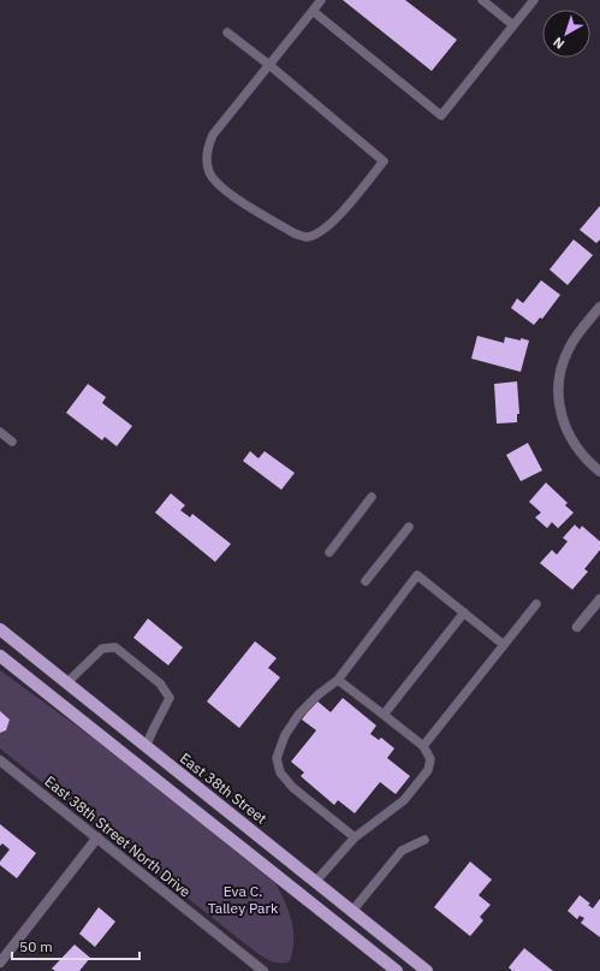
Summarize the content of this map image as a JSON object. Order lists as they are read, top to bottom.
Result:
{
  "streets": {
    "main road": ["East 38th Street"],
    "street": ["East 38th Street North Drive"]
  },
  "parks": ["Eva C. Talley Park"],
  "scale_bar": "50 m",
  "north": "bottom left"
}
